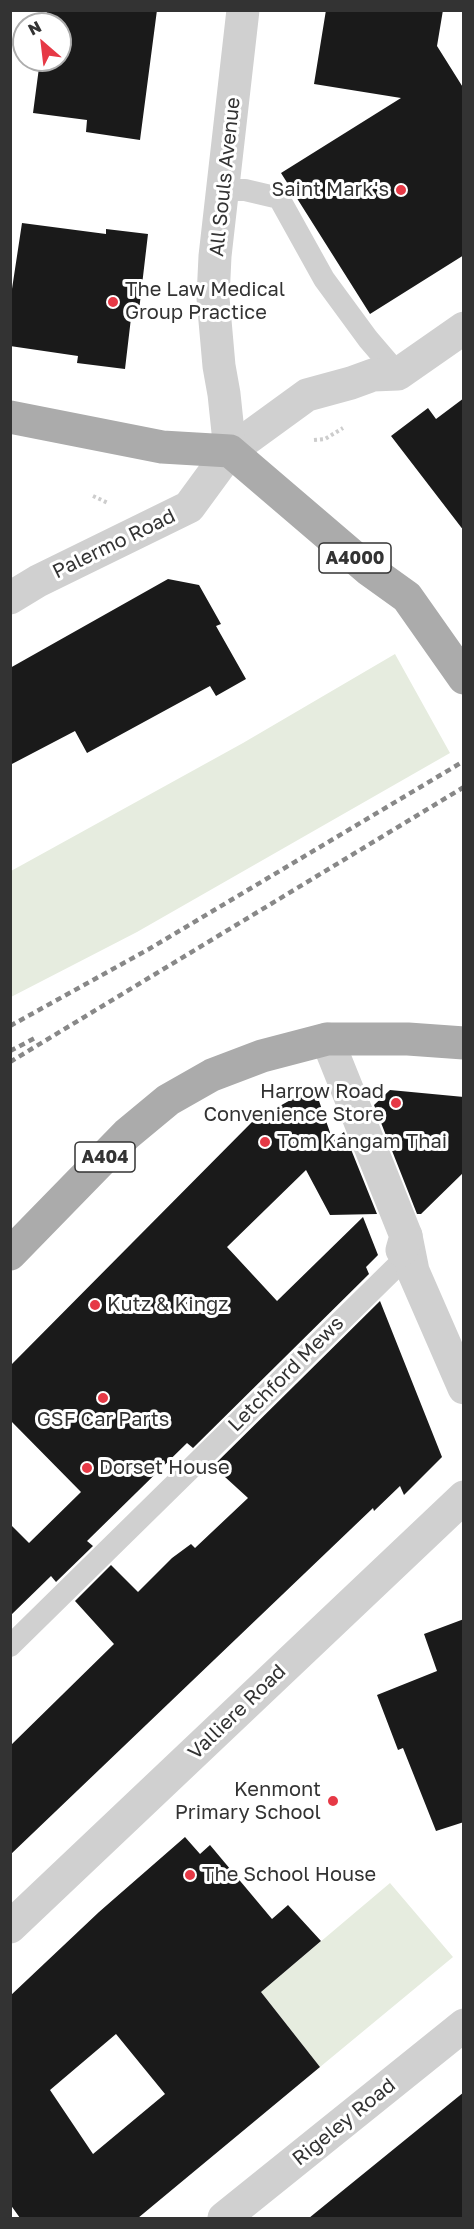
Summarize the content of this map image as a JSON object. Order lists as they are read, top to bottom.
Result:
{
  "streets": {
    "main road": ["A4000", "A404"],
    "street": [
      "All Souls Avenue",
      "Palermo Road",
      "Valliere Road",
      "Rigeley Road"
    ],
    "lane": ["Letchford Mews"]
  },
  "crossings": [
    ["All Souls Avenue", "Palermo Road"],
    ["All Souls Avenue", "A4000"],
    ["Palermo Road", "A4000"]
  ],
  "places": [
    "Saint Mark's",
    "The Law Medical Group Practice",
    "Harrow Road Convenience Store",
    "Tom Kangam Thai",
    "Kutz & Kingz",
    "GSF Car Parts",
    "Dorset House",
    "Kenmont Primary School",
    "The School House"
  ],
  "north": "top left"
}
